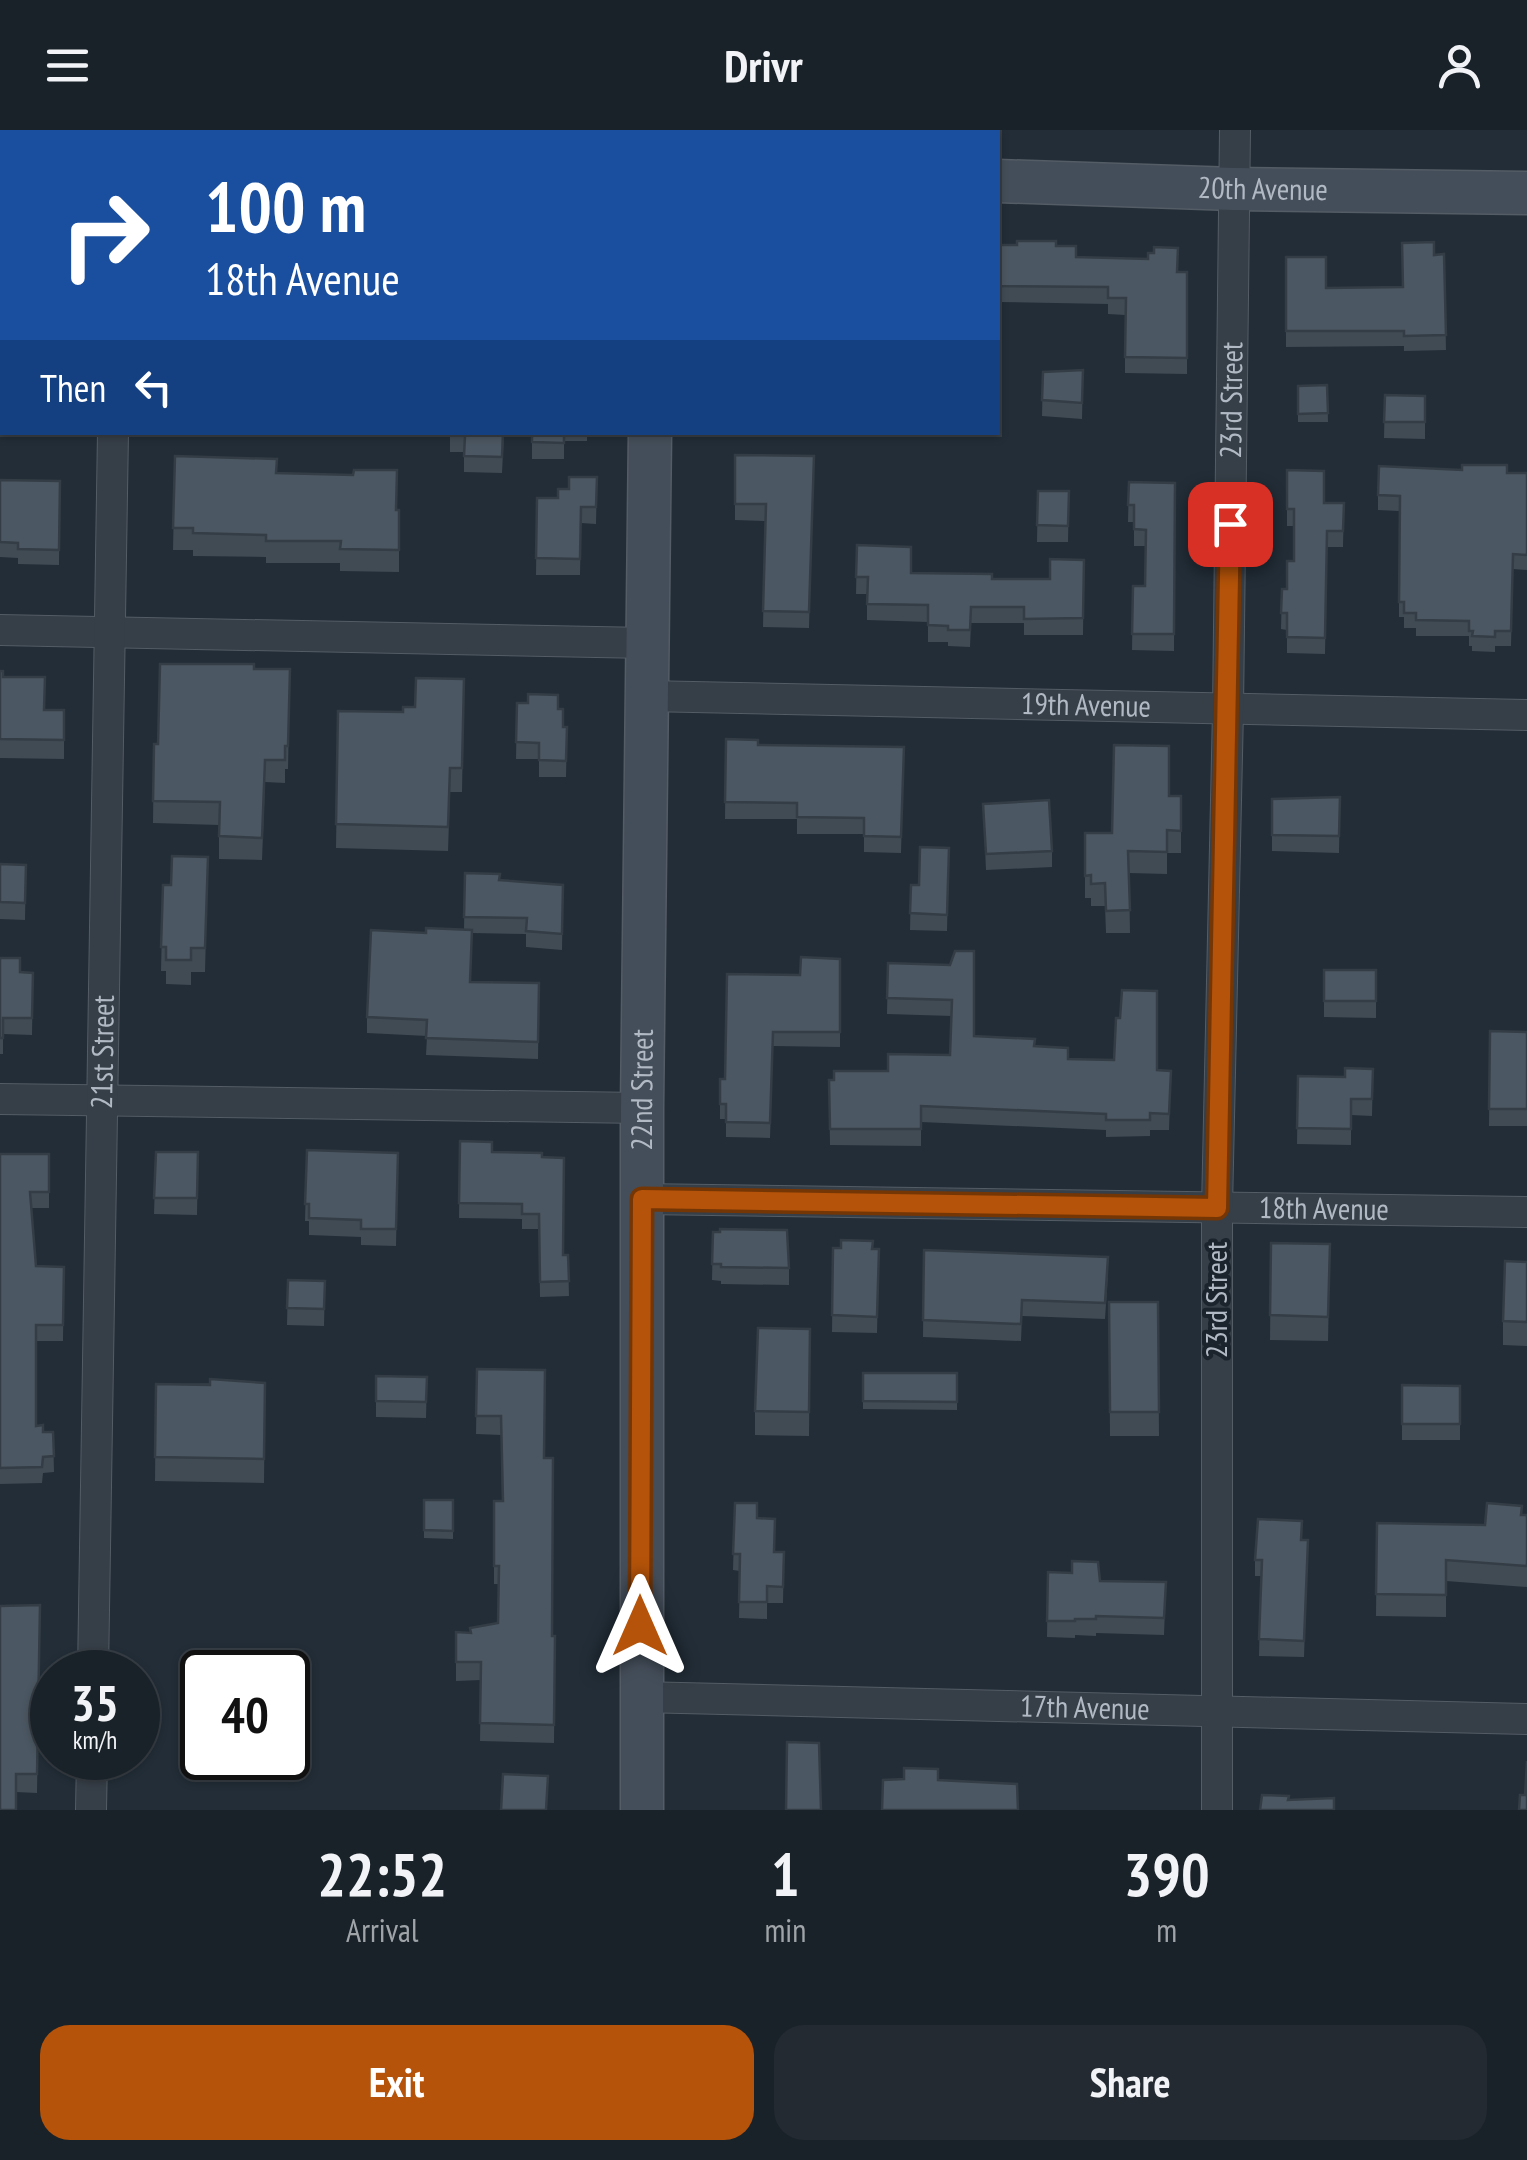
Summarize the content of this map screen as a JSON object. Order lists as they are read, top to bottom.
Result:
{
  "streets": {
    "street": [
      "20th Avenue",
      "23rd Street",
      "19th Avenue",
      "21st Street",
      "22nd Street",
      "18th Avenue",
      "17th Avenue"
    ]
  },
  "crossings": [
    ["20th Avenue", "23rd Street"],
    ["23rd Street", "19th Avenue"],
    ["23rd Street", "18th Avenue"],
    ["23rd Street", "17th Avenue"],
    ["19th Avenue", "22nd Street"],
    ["22nd Street", "18th Avenue"],
    ["22nd Street", "17th Avenue"]
  ],
  "page": {
    "header": "Drivr",
    "turn": ["100 m", "18th Avenue"],
    "then": "Then",
    "speed": "35 km/h",
    "limit": "40",
    "eta": [
      "22:52",
      "Arrival",
      "1",
      "min",
      "390",
      "m"
    ],
    "buttons": ["Exit", "Share"]
  }
}
